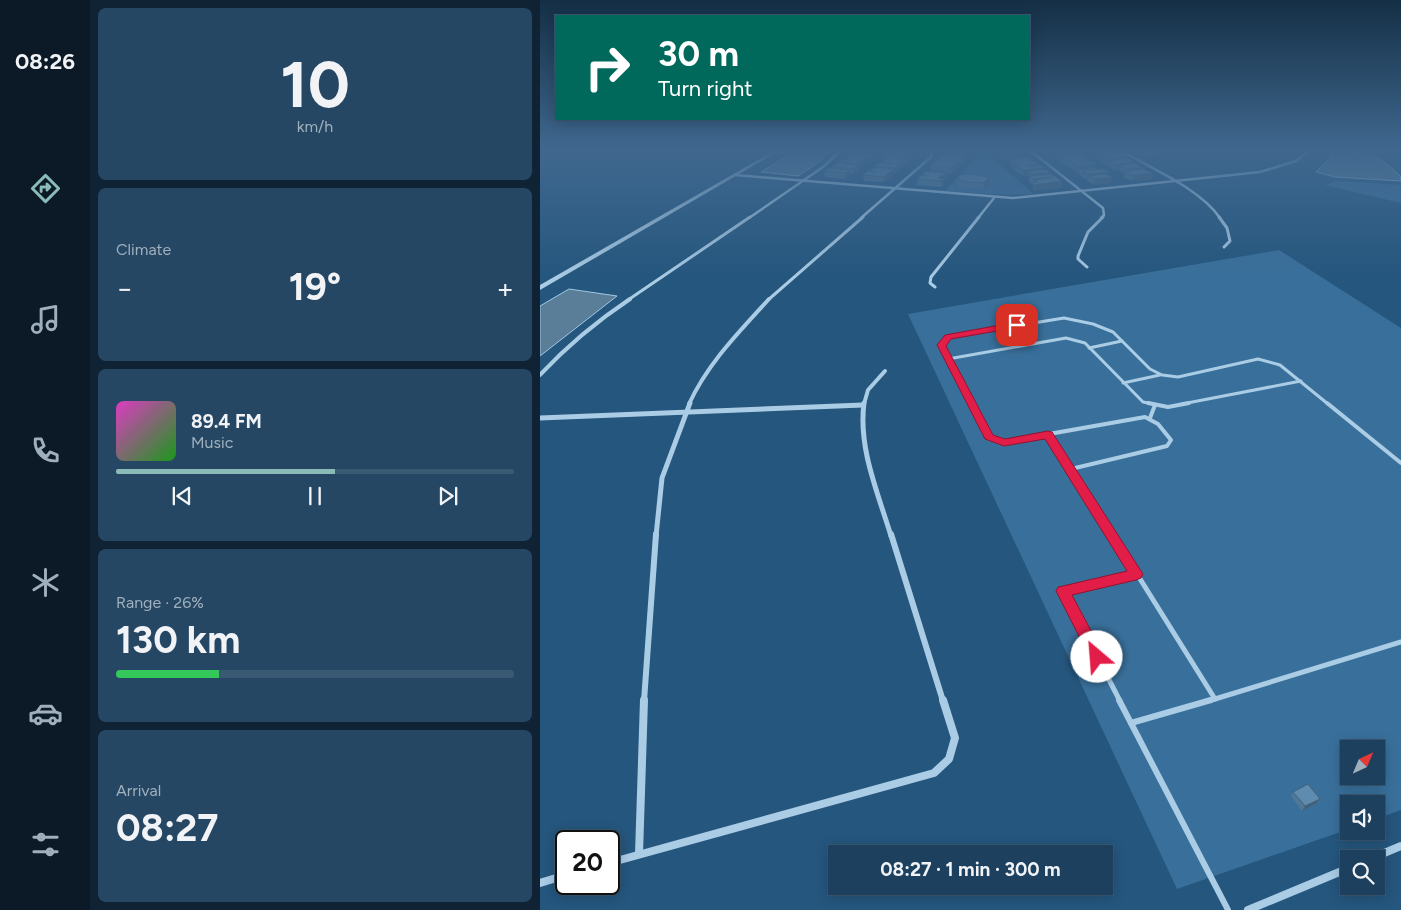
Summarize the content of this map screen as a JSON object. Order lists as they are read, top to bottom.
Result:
{
  "north": "top right",
  "page": {
    "tabs": "08:26",
    "tile": [
      ["10", "km/h"],
      "Climate",
      ["Range · 26%", "130 km"],
      ["Arrival", "08:27"]
    ],
    "turn": ["30 m", "Turn right"],
    "heat": ["−", "19°", "+"],
    "song": ["89.4 FM", "Music"],
    "limit": "20",
    "trip": "08:27 · 1 min · 300 m"
  }
}
